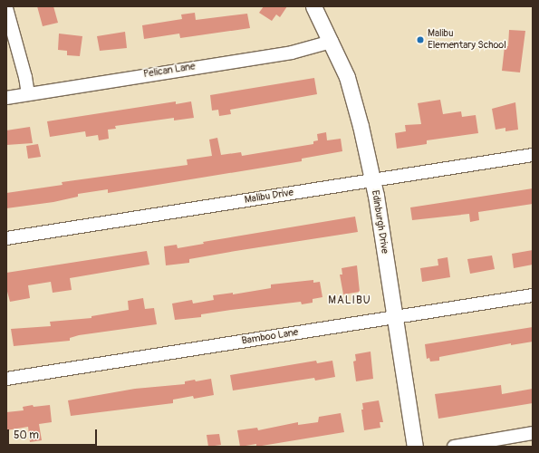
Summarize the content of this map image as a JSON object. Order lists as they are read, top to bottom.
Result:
{
  "streets": {
    "street": [
      "Pelican Lane",
      "Malibu Drive",
      "Edinburgh Drive",
      "Bamboo Lane"
    ]
  },
  "crossings": [
    ["Pelican Lane", "Edinburgh Drive"],
    ["Malibu Drive", "Edinburgh Drive"],
    ["Edinburgh Drive", "Bamboo Lane"]
  ],
  "districts": ["MALIBU"],
  "places": ["Malibu Elementary School"],
  "scale_bar": "50 m"
}
